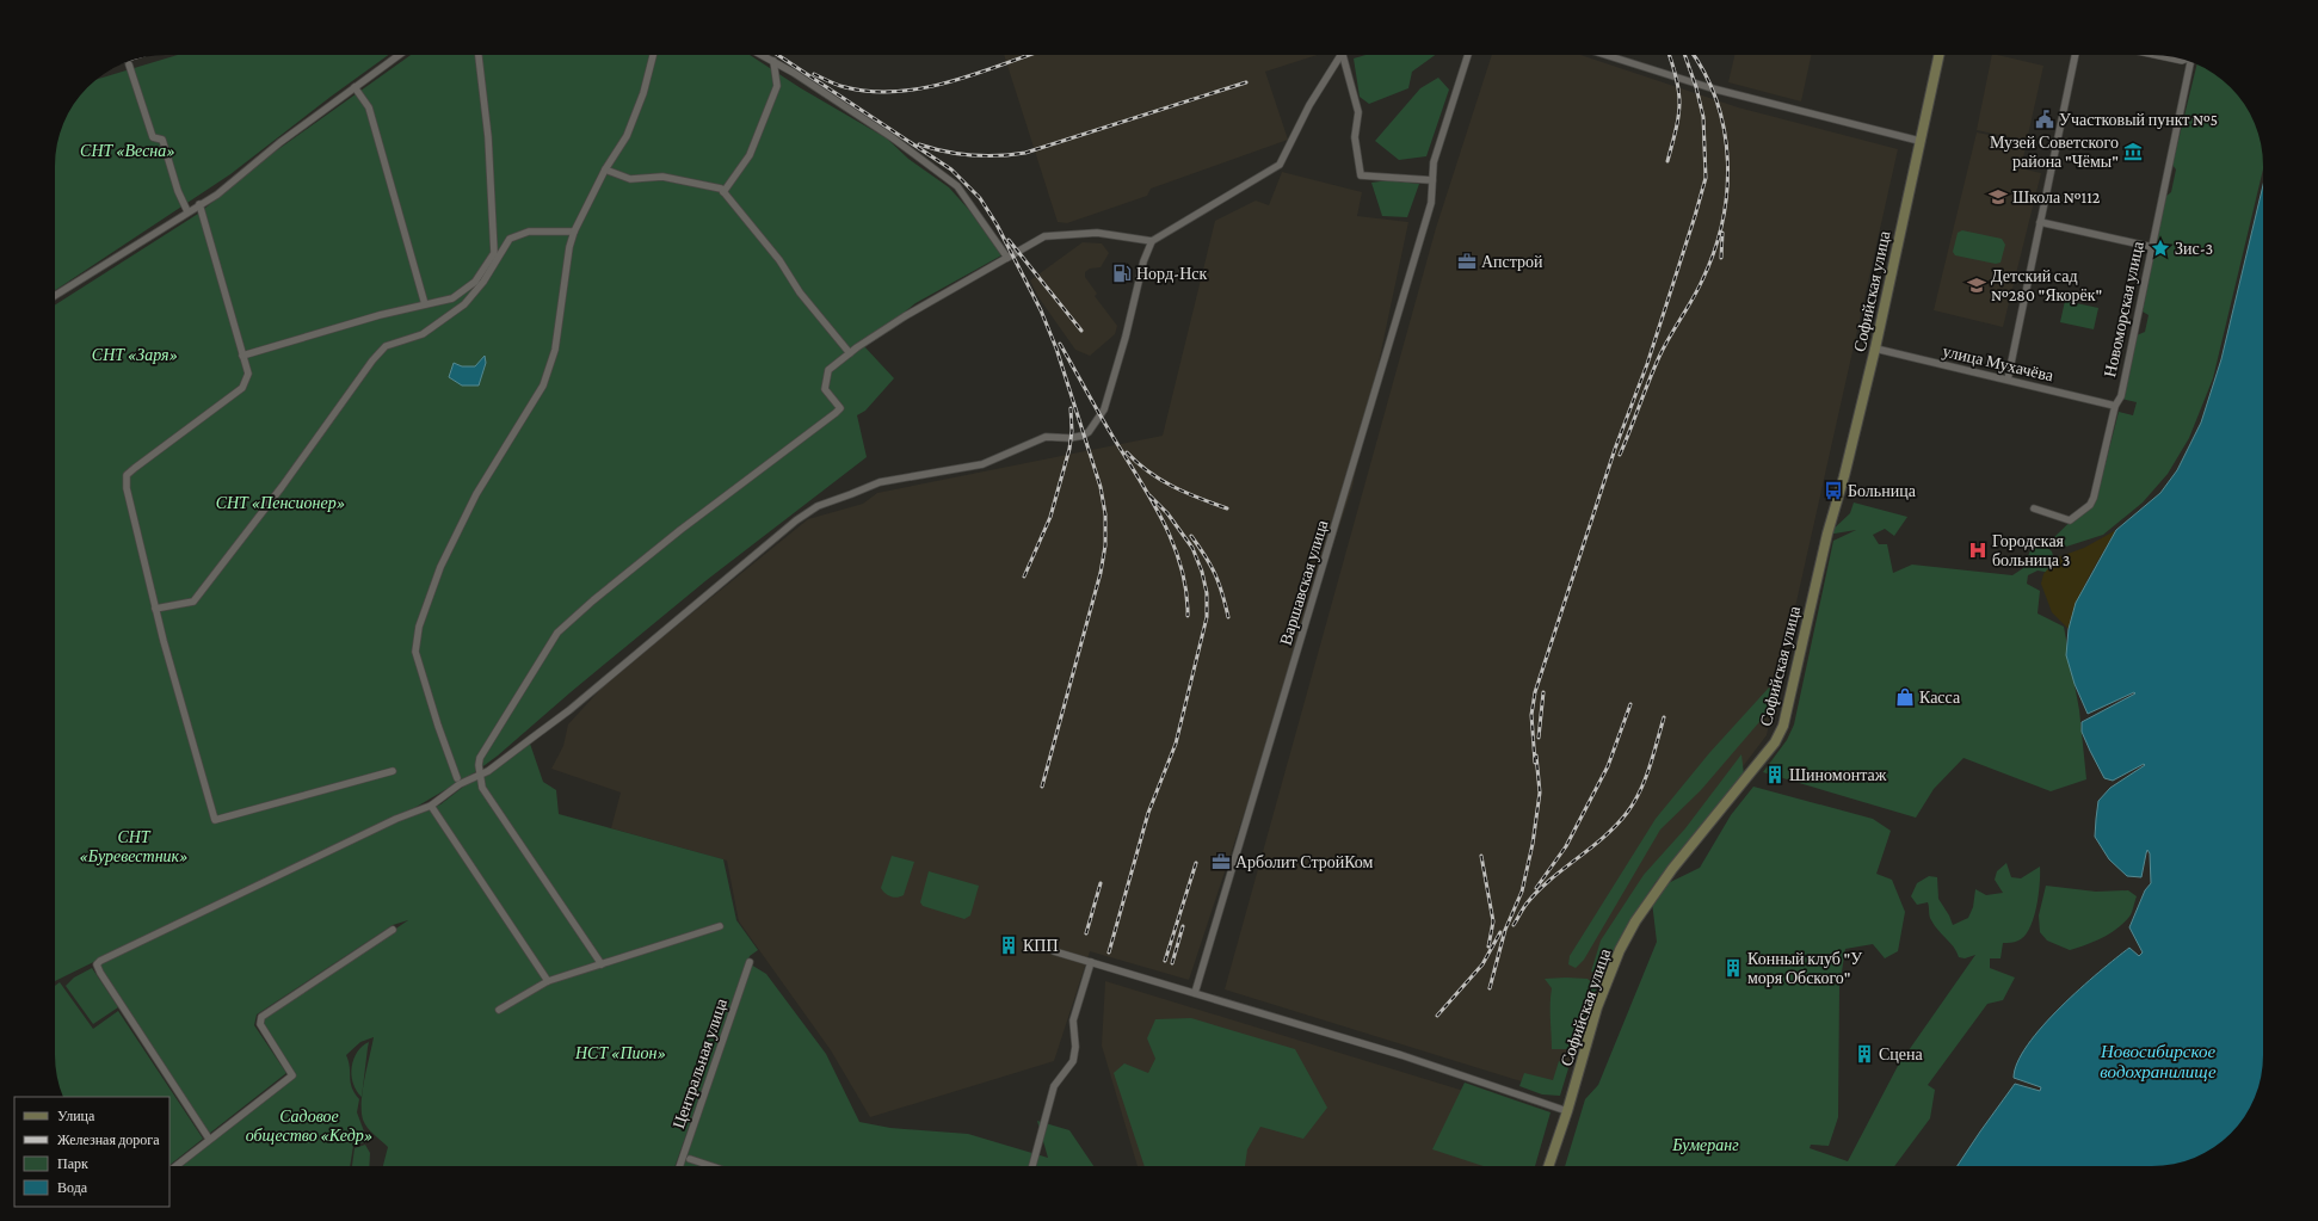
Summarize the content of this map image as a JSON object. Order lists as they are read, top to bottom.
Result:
{
  "streets": {
    "main road": ["Софийская улица"],
    "street": [
      "Новоморская улица",
      "улица Мухачёва",
      "Варшавская улица",
      "Центральная улица"
    ]
  },
  "crossings": [
    ["Софийская улица", "улица Мухачёва"],
    ["Новоморская улица", "улица Мухачёва"]
  ],
  "water": ["Новосибирское водохранилище"],
  "parks": [
    "СНТ «Весна»",
    "СНТ «Заря»",
    "СНТ «Пенсионер»",
    "СНТ «Буревестник»",
    "НСТ «Пион»",
    "Садовое общество «Кедр»",
    "Бумеранг"
  ],
  "places": {
    "public building": ["Участковый пункт №5"],
    "museum": ["Музей Советского района \"Чёмы\""],
    "school or university": ["Школа №112", "Детский сад №280 \"Якорёк\""],
    "place": ["Зис-3"],
    "office": ["Апстрой", "Арболит СтройКом"],
    "fuel station": ["Норд-Нск"],
    "bus stop": ["Больница"],
    "hospital": ["Городская больница 3"],
    "shop": ["Касса"],
    "building": [
      "Шиномонтаж",
      "КПП",
      "Конный клуб \"У моря Обского\"",
      "Сцена"
    ]
  },
  "legend": [
    "Улица",
    "Железная дорога",
    "Парк",
    "Вода"
  ]
}
